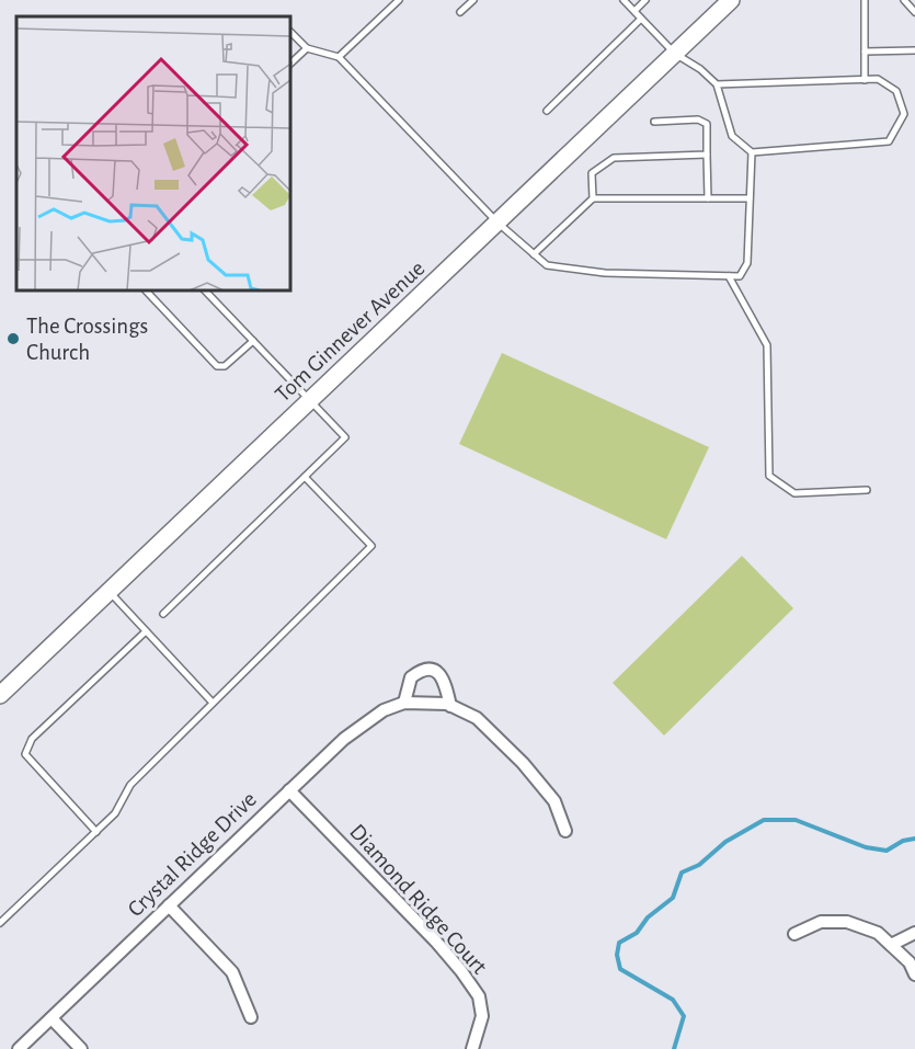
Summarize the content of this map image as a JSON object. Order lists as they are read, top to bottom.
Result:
{
  "streets": {
    "main road": ["Tom Ginnever Avenue"],
    "street": ["Crystal Ridge Drive", "Diamond Ridge Court"]
  },
  "crossings": [
    ["Crystal Ridge Drive", "Diamond Ridge Court"]
  ],
  "places": ["The Crossings Church"]
}
